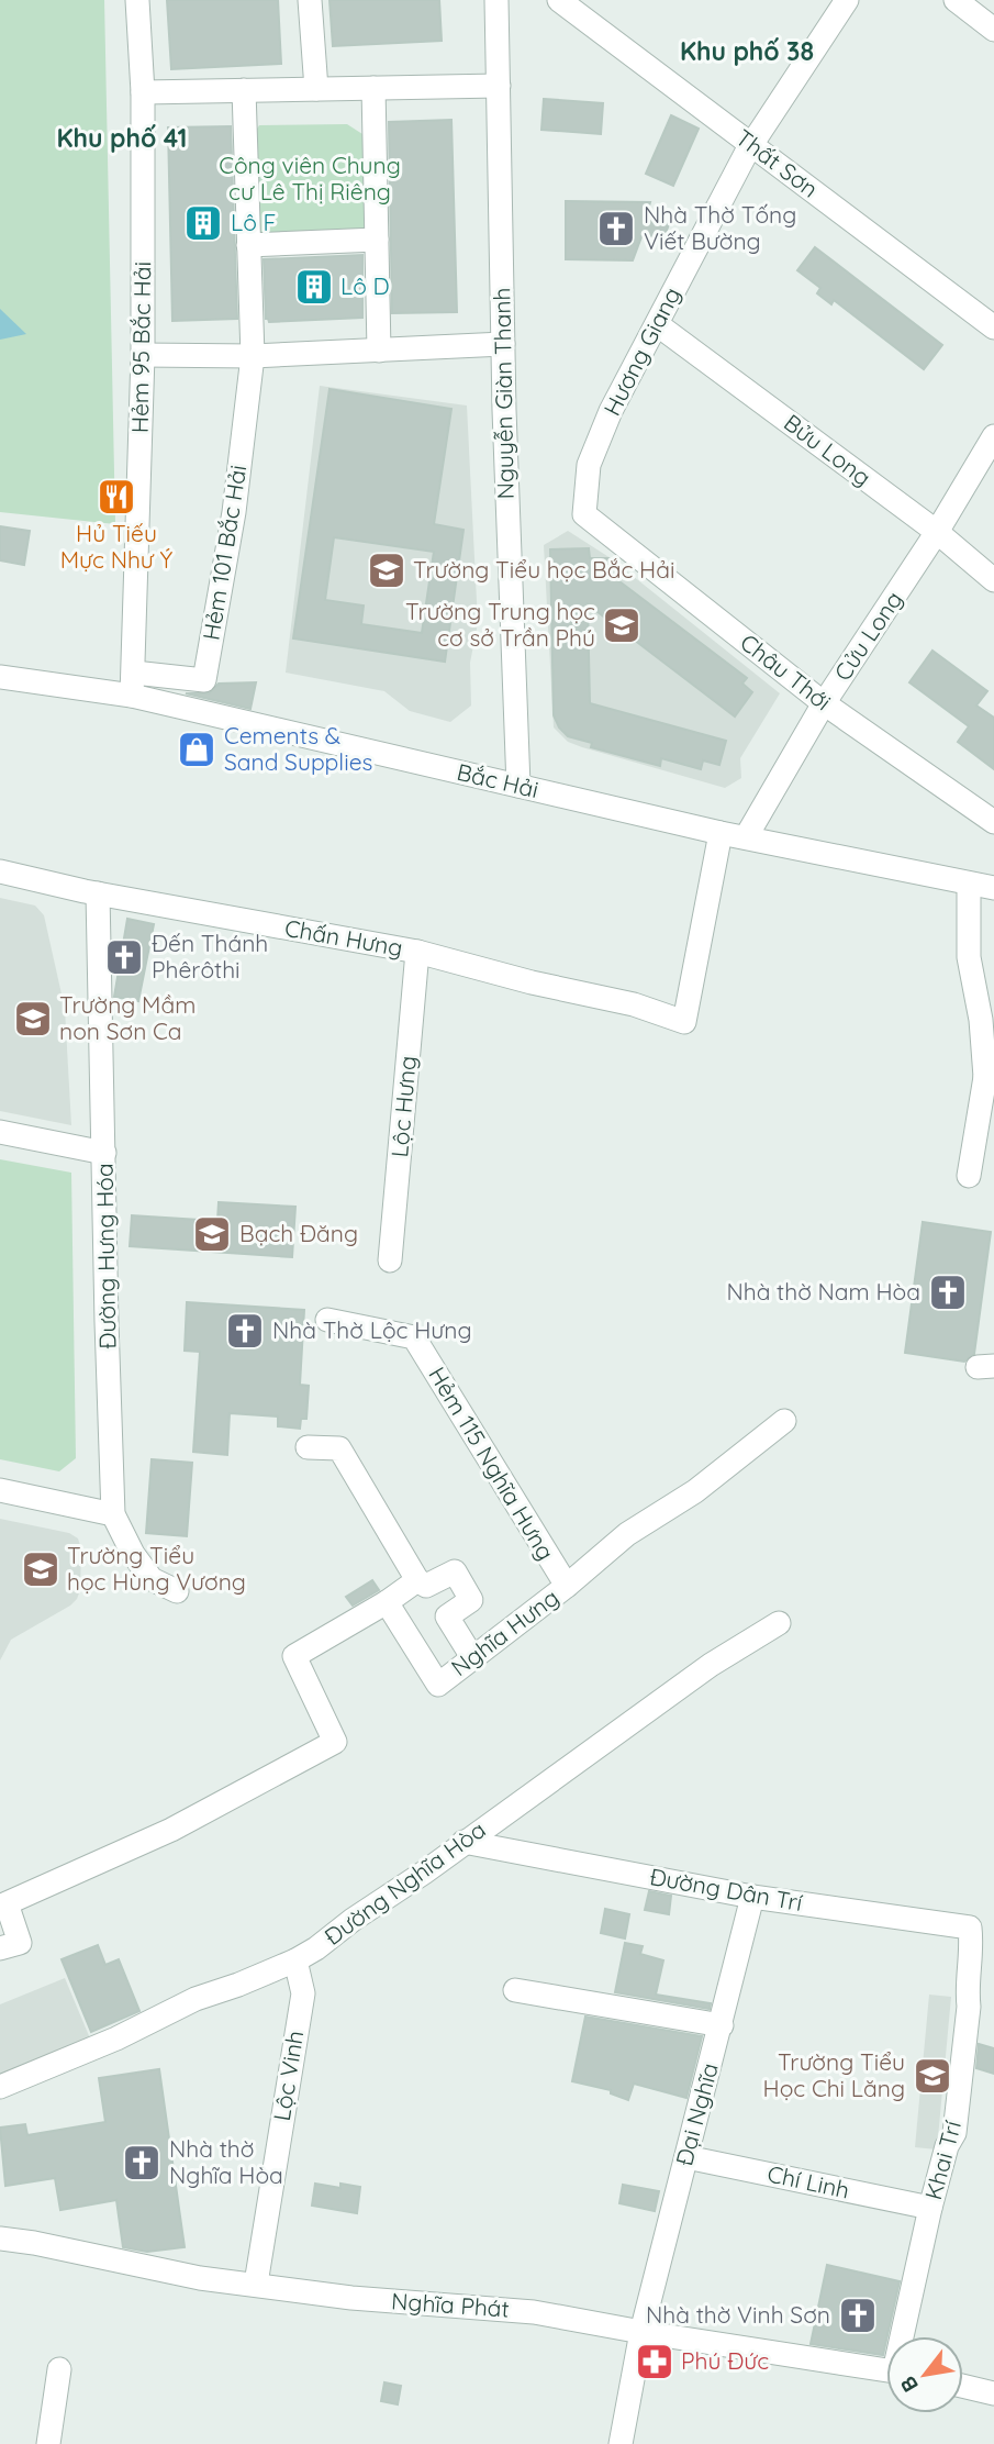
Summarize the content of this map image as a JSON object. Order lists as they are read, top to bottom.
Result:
{
  "streets": {
    "street": [
      "Thất Sơn",
      "Hẻm 95 Bắc Hải",
      "Hương Giang",
      "Nguyễn Giàn Thanh",
      "Bửu Long",
      "Hẻm 101 Bắc Hải",
      "Cửu Long",
      "Châu Thới",
      "Bắc Hải",
      "Chấn Hưng",
      "Lộc Hưng",
      "Đường Hưng Hóa",
      "Hẻm 115 Nghĩa Hưng",
      "Nghĩa Hưng",
      "Đường Nghĩa Hòa",
      "Đường Dân Trí",
      "Lộc Vinh",
      "Đại Nghĩa",
      "Khai Trí",
      "Chí Linh",
      "Nghĩa Phát"
    ]
  },
  "crossings": [
    ["Thất Sơn", "Hương Giang"],
    ["Hẻm 95 Bắc Hải", "Hẻm 101 Bắc Hải"],
    ["Hẻm 95 Bắc Hải", "Bắc Hải"],
    ["Hương Giang", "Bửu Long"],
    ["Hương Giang", "Châu Thới"],
    ["Nguyễn Giàn Thanh", "Bắc Hải"],
    ["Bửu Long", "Cửu Long"],
    ["Hẻm 101 Bắc Hải", "Bắc Hải"],
    ["Cửu Long", "Châu Thới"],
    ["Cửu Long", "Bắc Hải"],
    ["Bắc Hải", "Chấn Hưng"],
    ["Chấn Hưng", "Lộc Hưng"],
    ["Chấn Hưng", "Đường Hưng Hóa"],
    ["Hẻm 115 Nghĩa Hưng", "Nghĩa Hưng"],
    ["Đường Nghĩa Hòa", "Đường Dân Trí"],
    ["Đường Nghĩa Hòa", "Lộc Vinh"],
    ["Đường Dân Trí", "Đại Nghĩa"],
    ["Đường Dân Trí", "Khai Trí"],
    ["Lộc Vinh", "Nghĩa Phát"],
    ["Đại Nghĩa", "Chí Linh"],
    ["Đại Nghĩa", "Nghĩa Phát"],
    ["Khai Trí", "Chí Linh"]
  ],
  "districts": ["Khu phố 38", "Khu phố 41"],
  "parks": ["Công viên Chung cư Lê Thị Riêng"],
  "places": {
    "building": ["Lô F", "Lô D"],
    "church": [
      "Nhà Thờ Tống Viết Bường",
      "Đến Thánh Phêrôthi",
      "Nhà thờ Nam Hòa",
      "Nhà Thờ Lộc Hưng",
      "Nhà thờ Nghĩa Hòa",
      "Nhà thờ Vinh Sơn"
    ],
    "restaurant": ["Hủ Tiếu Mực Như Ý"],
    "school or university": [
      "Trường Tiểu học Bắc Hải",
      "Trường Trung học cơ sở Trần Phú",
      "Trường Mầm non Sơn Ca",
      "Bạch Đăng",
      "Trường Tiểu học Hùng Vương",
      "Trường Tiểu Học Chi Lăng"
    ],
    "shop": ["Cements & Sand Supplies"],
    "pharmacy": ["Phú Đức"]
  },
  "north": "bottom left"
}
